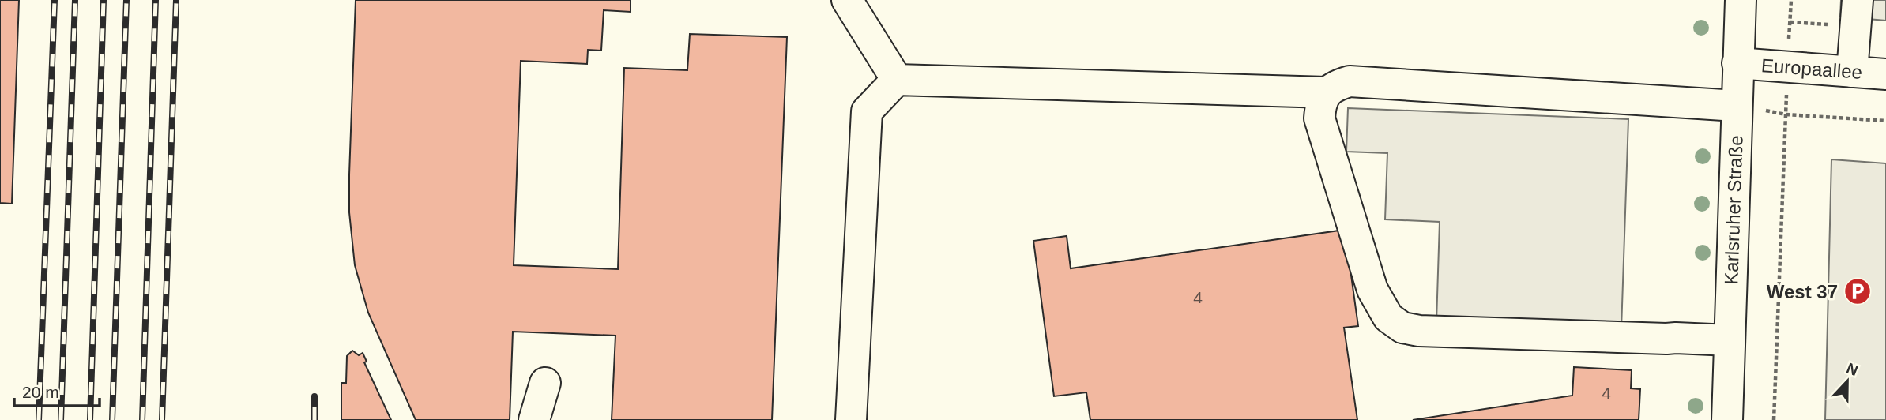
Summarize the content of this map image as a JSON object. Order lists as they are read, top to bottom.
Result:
{
  "streets": {
    "main road": ["Europaallee", "Karlsruher Straße"]
  },
  "crossings": [
    ["Europaallee", "Karlsruher Straße"]
  ],
  "places": {
    "parking": ["West 37"]
  },
  "house_numbers": ["4", "4"],
  "scale_bar": "20 m",
  "north": "top"
}
